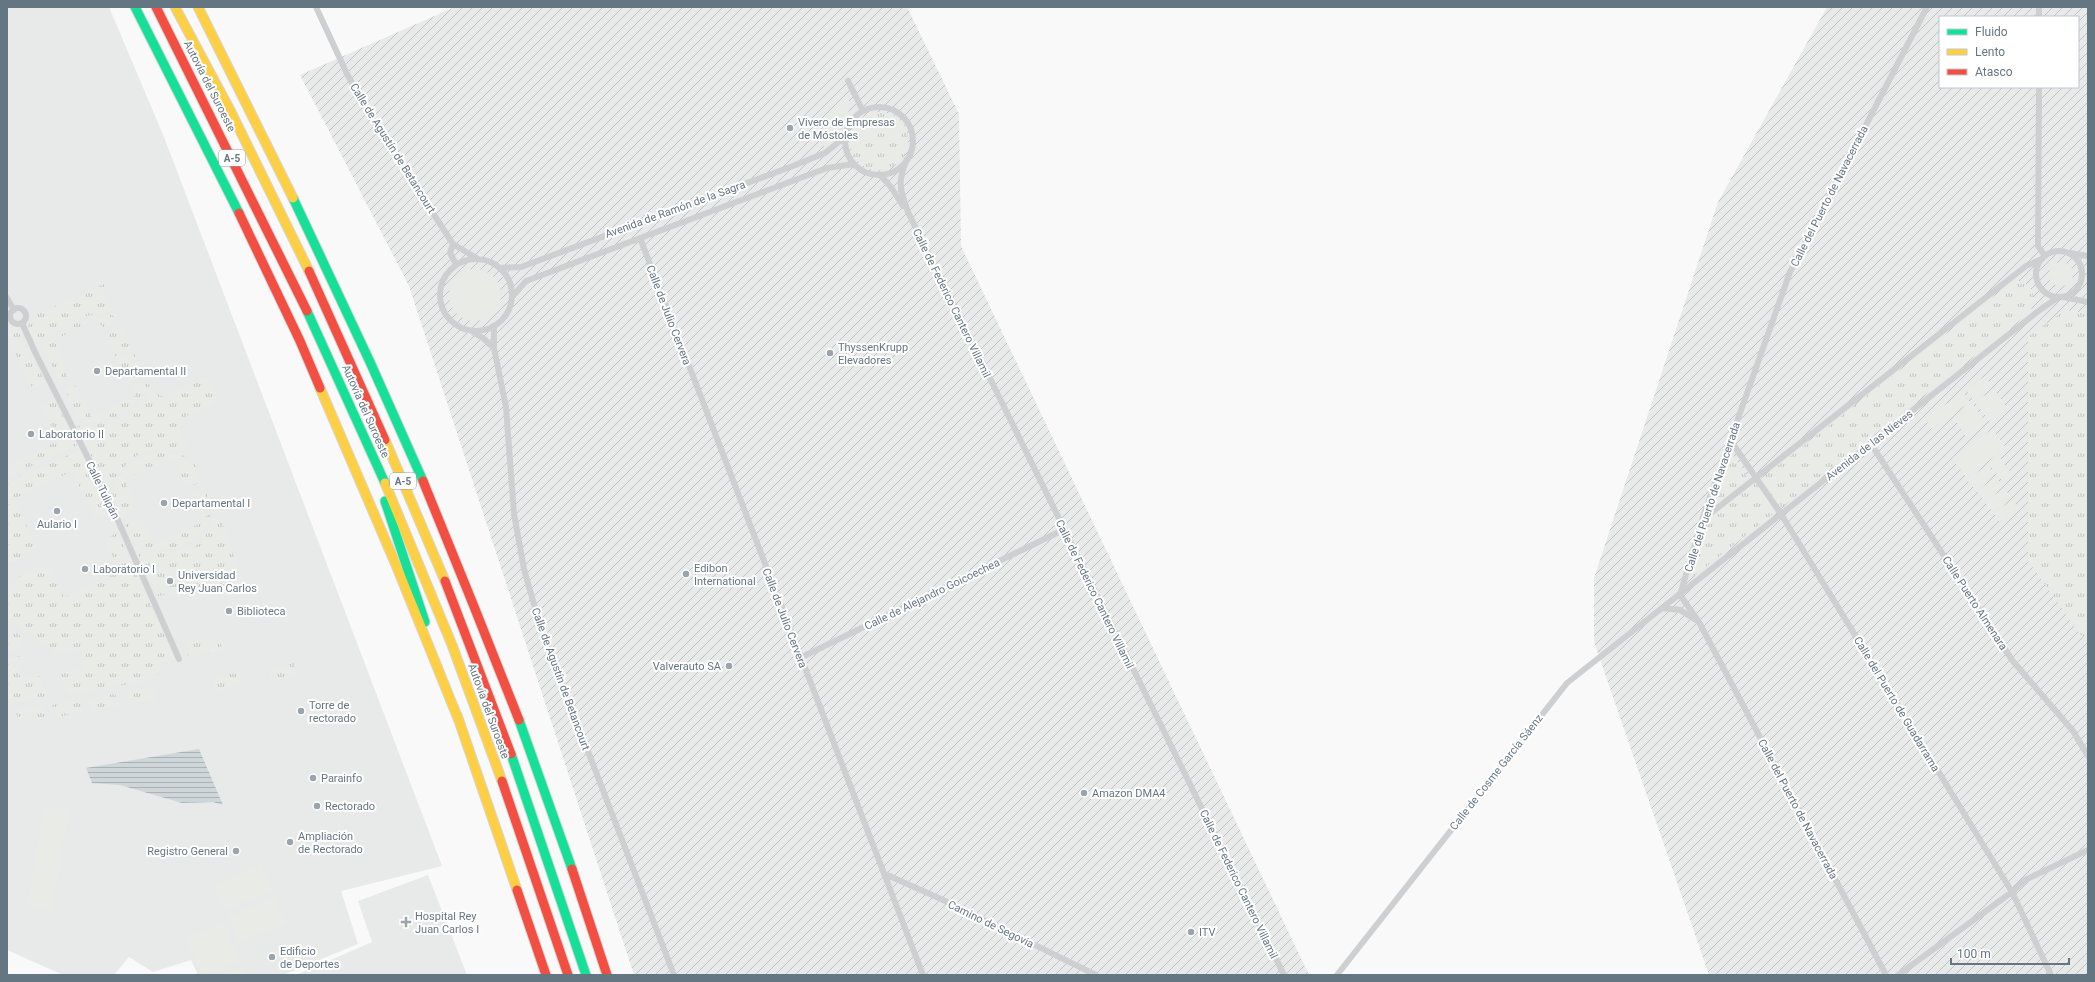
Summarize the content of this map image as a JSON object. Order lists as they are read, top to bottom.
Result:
{
  "streets": {
    "highway": ["Autovía del Suroeste", "A-5"],
    "street": [
      "Calle de Agustín de Betancourt",
      "Calle del Puerto de Navacerrada",
      "Avenida de Ramón de la Sagra",
      "Calle de Federico Cantero Villamil",
      "Calle de Julio Cervera",
      "Avenida de las Nieves",
      "Calle Tulipán",
      "Calle de Alejandro Goicoechea",
      "Calle Puerto Almenara",
      "Calle del Puerto de Guadarrama",
      "Calle de Cosme García Sáenz",
      "Camino de Segovia"
    ]
  },
  "crossings": [
    ["Calle de Agustín de Betancourt", "Avenida de Ramón de la Sagra"],
    ["Calle del Puerto de Navacerrada", "Avenida de las Nieves"],
    ["Calle del Puerto de Navacerrada", "Calle del Puerto de Guadarrama"],
    ["Calle del Puerto de Navacerrada", "Calle de Cosme García Sáenz"],
    ["Avenida de Ramón de la Sagra", "Calle de Federico Cantero Villamil"],
    ["Avenida de Ramón de la Sagra", "Calle de Julio Cervera"],
    ["Calle de Federico Cantero Villamil", "Calle de Alejandro Goicoechea"],
    ["Calle de Julio Cervera", "Calle de Alejandro Goicoechea"],
    ["Calle de Julio Cervera", "Camino de Segovia"],
    ["Avenida de las Nieves", "Calle Puerto Almenara"],
    ["Avenida de las Nieves", "Calle del Puerto de Guadarrama"],
    ["Avenida de las Nieves", "Calle de Cosme García Sáenz"]
  ],
  "places": {
    "other": [
      "Vivero de Empresas de Móstoles",
      "ThyssenKrupp Elevadores",
      "Departamental II",
      "Laboratorio II",
      "Departamental I",
      "Aulario I",
      "Laboratorio I",
      "Edibon International",
      "Universidad Rey Juan Carlos",
      "Biblioteca",
      "Valverauto SA",
      "Torre de rectorado",
      "Parainfo",
      "Amazon DMA4",
      "Rectorado",
      "Ampliación de Rectorado",
      "Registro General",
      "ITV",
      "Edificio de Deportes"
    ],
    "health": ["Hospital Rey Juan Carlos I"]
  },
  "legend": ["Fluido", "Lento", "Atasco"],
  "scale_bar": "100 m"
}
